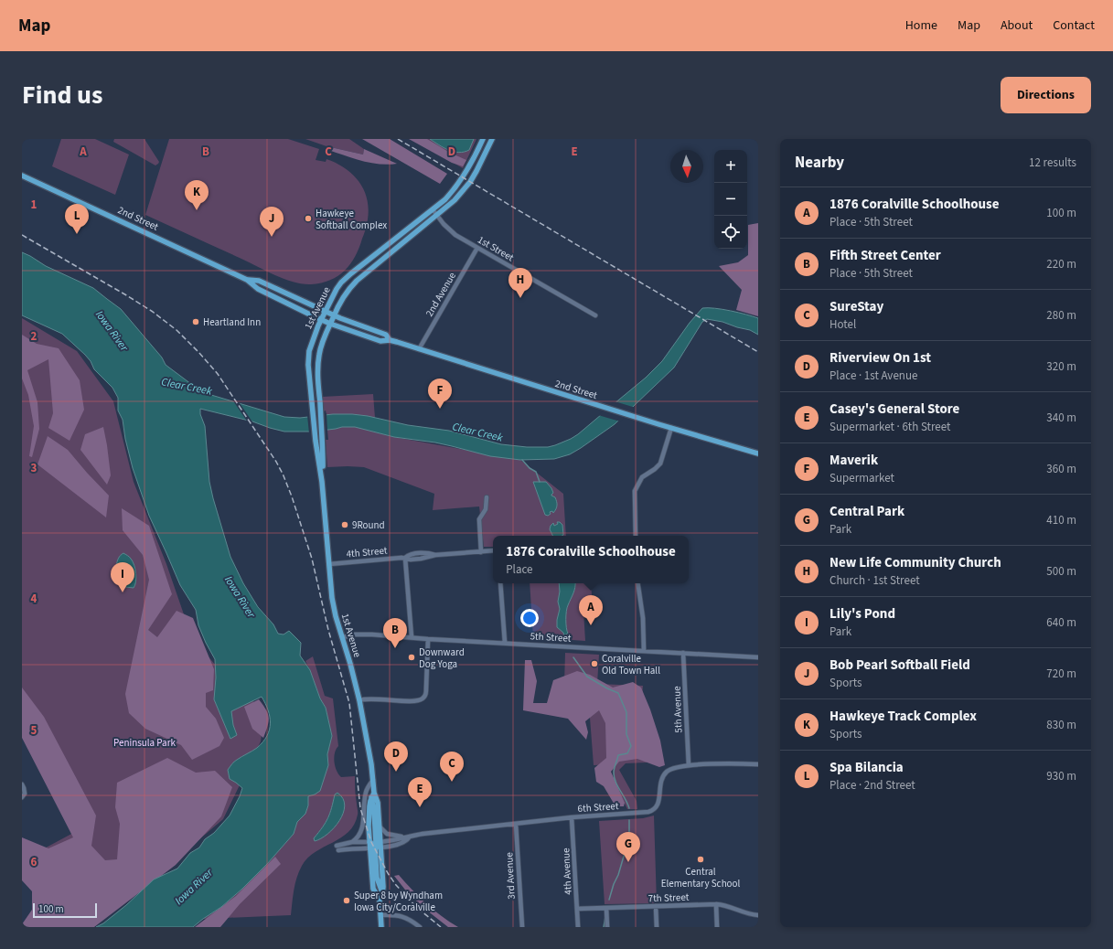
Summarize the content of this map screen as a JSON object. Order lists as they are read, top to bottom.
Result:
{
  "streets": {
    "main road": ["2nd Street", "1st Avenue"],
    "street": [
      "1st Street",
      "2nd Avenue",
      "4th Street",
      "5th Street",
      "5th Avenue",
      "6th Street",
      "4th Avenue",
      "3rd Avenue",
      "7th Street"
    ]
  },
  "crossings": [
    ["2nd Street", "2nd Avenue"],
    ["2nd Street", "1st Avenue"],
    ["1st Street", "2nd Avenue"],
    ["1st Street", "1st Avenue"],
    ["1st Avenue", "4th Street"],
    ["1st Avenue", "5th Street"],
    ["1st Avenue", "6th Street"],
    ["5th Street", "5th Avenue"],
    ["5th Avenue", "6th Street"],
    ["6th Street", "4th Avenue"],
    ["6th Street", "3rd Avenue"],
    ["4th Avenue", "7th Street"]
  ],
  "water": ["Iowa River", "Clear Creek"],
  "parks": ["Peninsula Park"],
  "places": [
    "Hawkeye Softball Complex",
    "Heartland Inn",
    "9Round",
    "Downward Dog Yoga",
    "Coralville Old Town Hall",
    "Central Elementary School",
    "Super 8 by Wyndham Iowa City/Coralville"
  ],
  "scale_bar": "100 m",
  "north": "bottom",
  "page": {
    "header": "Map",
    "nav": [
      "Home",
      "Map",
      "About",
      "Contact"
    ],
    "title": "Find us",
    "buttons": "Directions",
    "heading": ["Nearby", "12 results"],
    "map_buttons": ["+", "−"],
    "pins": [
      "K",
      "L",
      "J",
      "H",
      "F",
      "I",
      "A",
      "B",
      "D",
      "C",
      "E",
      "G"
    ],
    "list": [
      {
        "mark": "A",
        "name": "1876 Coralville Schoolhouse",
        "note": "Place · 5th Street",
        "value": "100 m"
      },
      {
        "mark": "B",
        "name": "Fifth Street Center",
        "note": "Place · 5th Street",
        "value": "220 m"
      },
      {
        "mark": "C",
        "name": "SureStay",
        "note": "Hotel",
        "value": "280 m"
      },
      {
        "mark": "D",
        "name": "Riverview On 1st",
        "note": "Place · 1st Avenue",
        "value": "320 m"
      },
      {
        "mark": "E",
        "name": "Casey's General Store",
        "note": "Supermarket · 6th Street",
        "value": "340 m"
      },
      {
        "mark": "F",
        "name": "Maverik",
        "note": "Supermarket",
        "value": "360 m"
      },
      {
        "mark": "G",
        "name": "Central Park",
        "note": "Park",
        "value": "410 m"
      },
      {
        "mark": "H",
        "name": "New Life Community Church",
        "note": "Church · 1st Street",
        "value": "500 m"
      },
      {
        "mark": "I",
        "name": "Lily's Pond",
        "note": "Park",
        "value": "640 m"
      },
      {
        "mark": "J",
        "name": "Bob Pearl Softball Field",
        "note": "Sports",
        "value": "720 m"
      },
      {
        "mark": "K",
        "name": "Hawkeye Track Complex",
        "note": "Sports",
        "value": "830 m"
      },
      {
        "mark": "L",
        "name": "Spa Bilancia",
        "note": "Place · 2nd Street",
        "value": "930 m"
      }
    ],
    "popup": ["1876 Coralville Schoolhouse", "Place"],
    "scale": "100 m"
  },
  "grid": {
    "columns": [
      "A",
      "B",
      "C",
      "D",
      "E"
    ],
    "rows": [
      "1",
      "2",
      "3",
      "4",
      "5",
      "6"
    ]
  }
}
